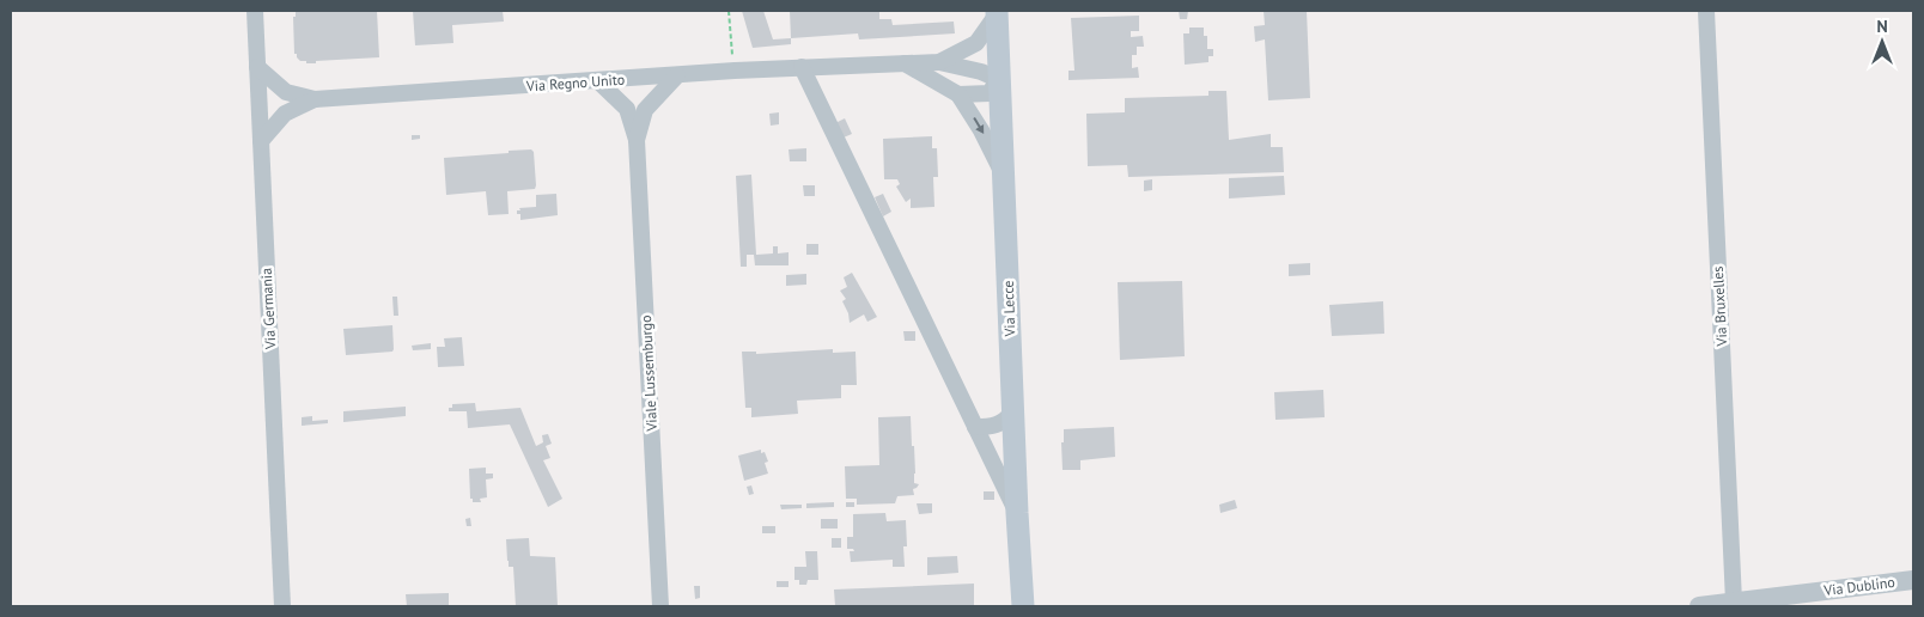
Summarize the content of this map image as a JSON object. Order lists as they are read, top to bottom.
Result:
{
  "streets": {
    "main road": ["Via Lecce"],
    "street": [
      "Via Regno Unito",
      "Via Bruxelles",
      "Via Germania",
      "Viale Lussemburgo",
      "Via Dublino"
    ]
  },
  "crossings": [
    ["Via Regno Unito", "Via Germania"],
    ["Via Bruxelles", "Via Dublino"]
  ],
  "north": "top"
}
